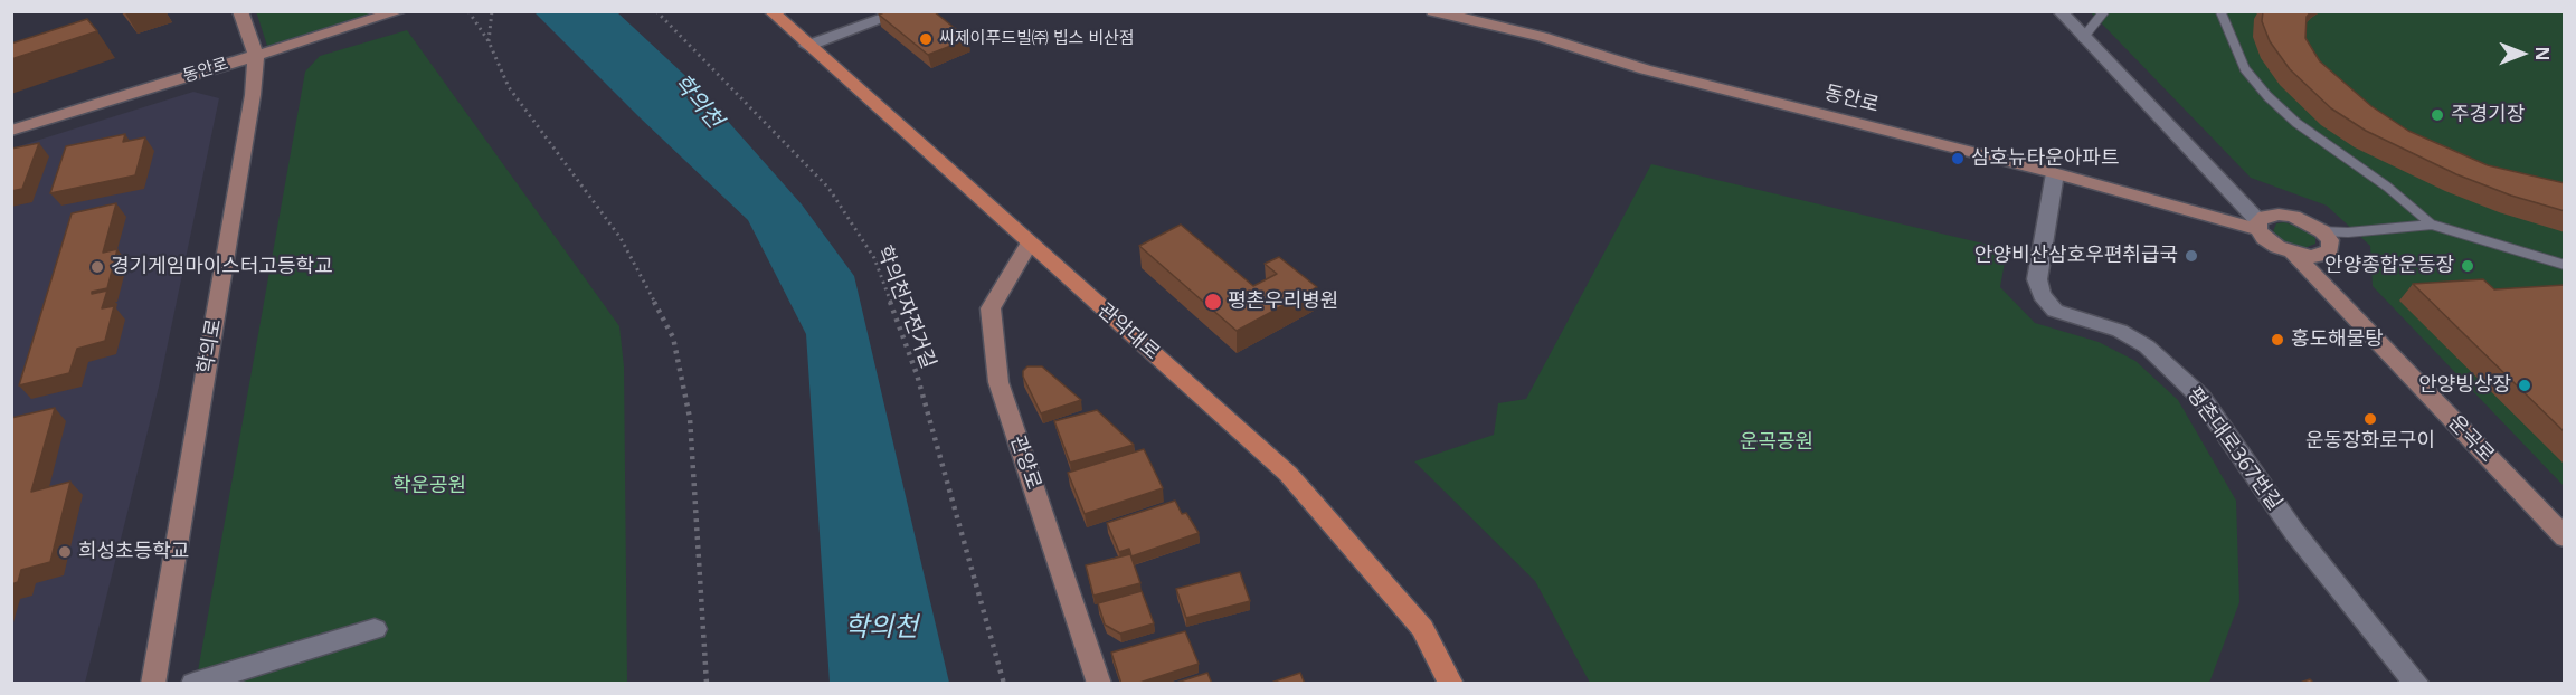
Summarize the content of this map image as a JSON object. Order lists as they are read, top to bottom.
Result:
{
  "streets": {
    "main road": ["관악대로"],
    "street": [
      "동안로",
      "학의로",
      "운곡로",
      "평촌대로367번길",
      "관양로"
    ],
    "path": ["학의천자전거길"]
  },
  "crossings": [
    ["동안로", "학의로"],
    ["동안로", "운곡로"],
    ["동안로", "평촌대로367번길"],
    ["관악대로", "관양로"]
  ],
  "water": ["학의천"],
  "parks": ["운곡공원", "학운공원"],
  "places": [
    "씨제이푸드빌㈜ 빕스 비산점",
    "주경기장",
    "삼호뉴타운아파트",
    "안양비산삼호우편취급국",
    "안양종합운동장",
    "경기게임마이스터고등학교",
    "평촌우리병원",
    "홍도해물탕",
    "안양빙상장",
    "운동장화로구이",
    "희성초등학교"
  ],
  "north": "right"
}
